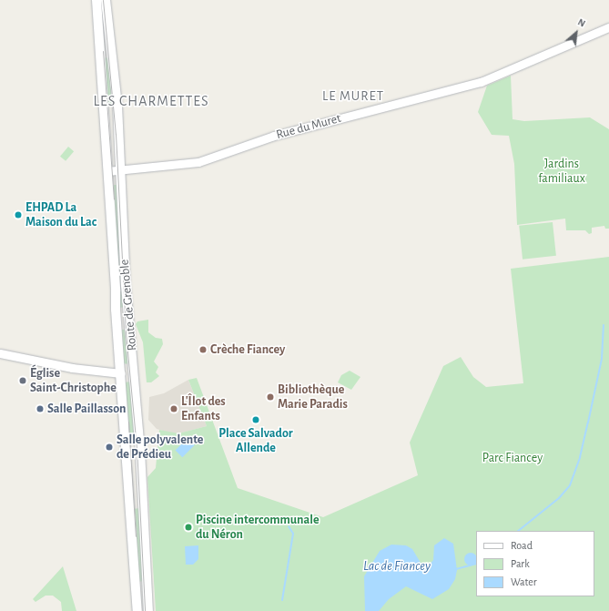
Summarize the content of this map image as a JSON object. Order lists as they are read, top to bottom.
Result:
{
  "streets": {
    "main road": ["Route de Grenoble"],
    "street": ["Rue du Muret"]
  },
  "crossings": [
    ["Rue du Muret", "Route de Grenoble"]
  ],
  "districts": ["LE MURET", "LES CHARMETTES"],
  "water": ["Lac de Fiancey"],
  "parks": ["Jardins familiaux", "Parc Fiancey"],
  "places": [
    "EHPAD La Maison du Lac",
    "Crèche Fiancey",
    "Église Saint-Christophe",
    "Bibliothèque Marie Paradis",
    "Salle Paillasson",
    "L'Îlot des Enfants",
    "Place Salvador Allende",
    "Salle polyvalente de Prédieu",
    "Piscine intercommunale du Néron"
  ],
  "legend": ["Road", "Park", "Water"],
  "north": "top right"
}
